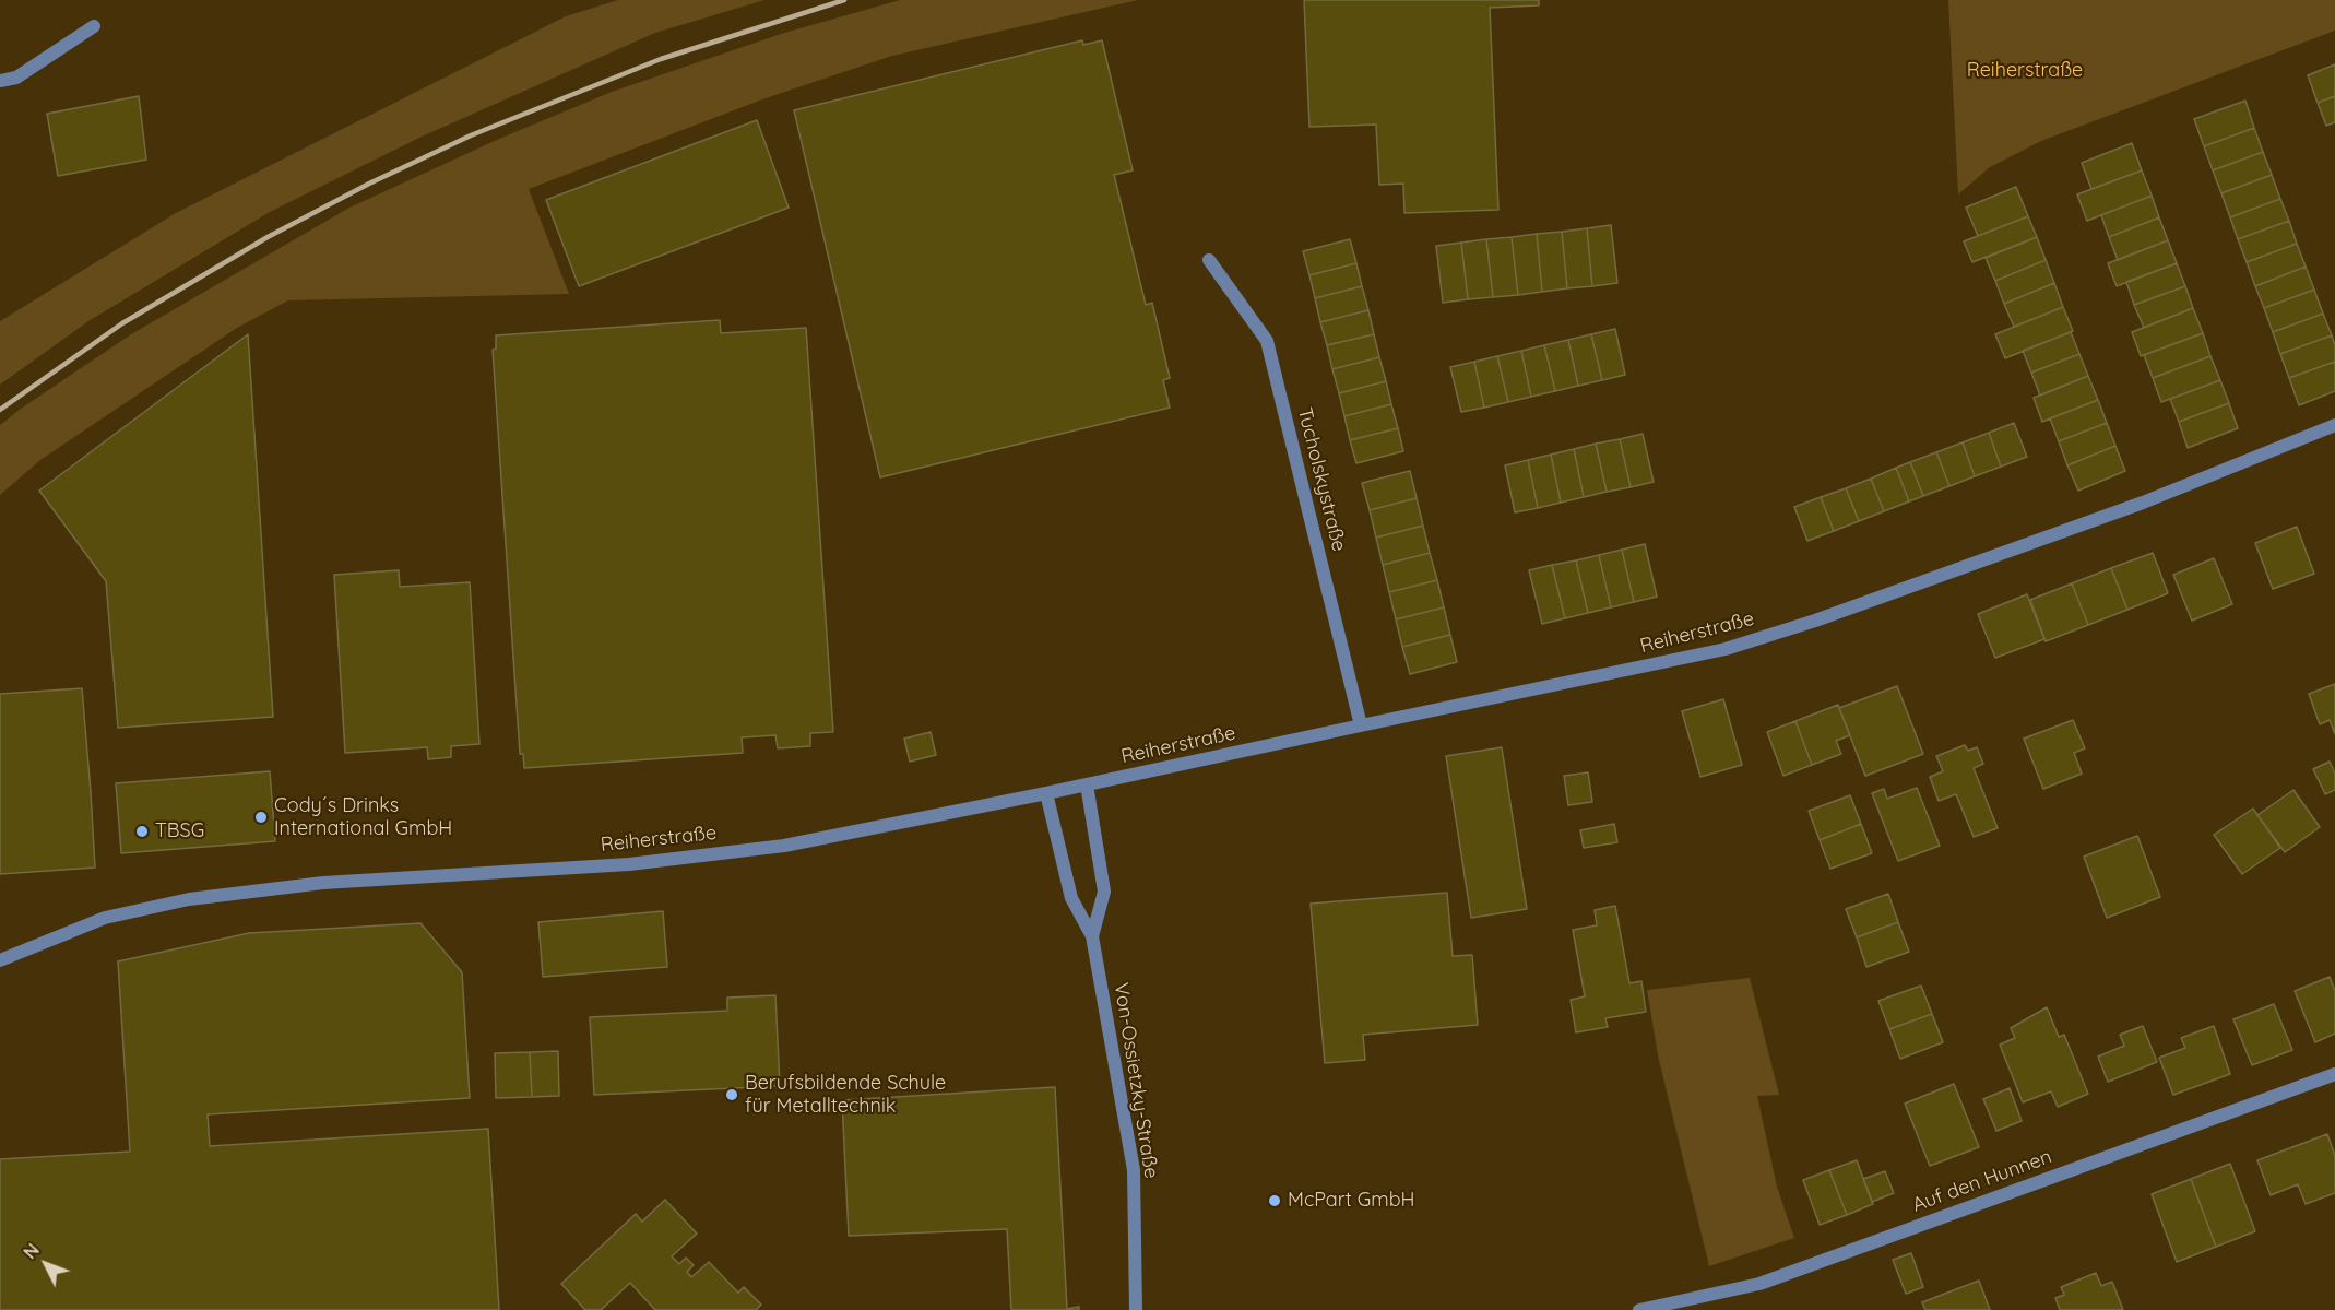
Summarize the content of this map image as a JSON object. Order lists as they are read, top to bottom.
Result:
{
  "streets": {
    "street": [
      "Tucholskystraße",
      "Reiherstraße",
      "Von-Ossietzky-Straße",
      "Auf den Hunnen"
    ]
  },
  "crossings": [
    ["Tucholskystraße", "Reiherstraße"],
    ["Reiherstraße", "Von-Ossietzky-Straße"]
  ],
  "parks": ["Reiherstraße"],
  "places": [
    "Cody´s Drinks International GmbH",
    "TBSG",
    "Berufsbildende Schule für Metalltechnik",
    "McPart GmbH"
  ],
  "north": "top left"
}
